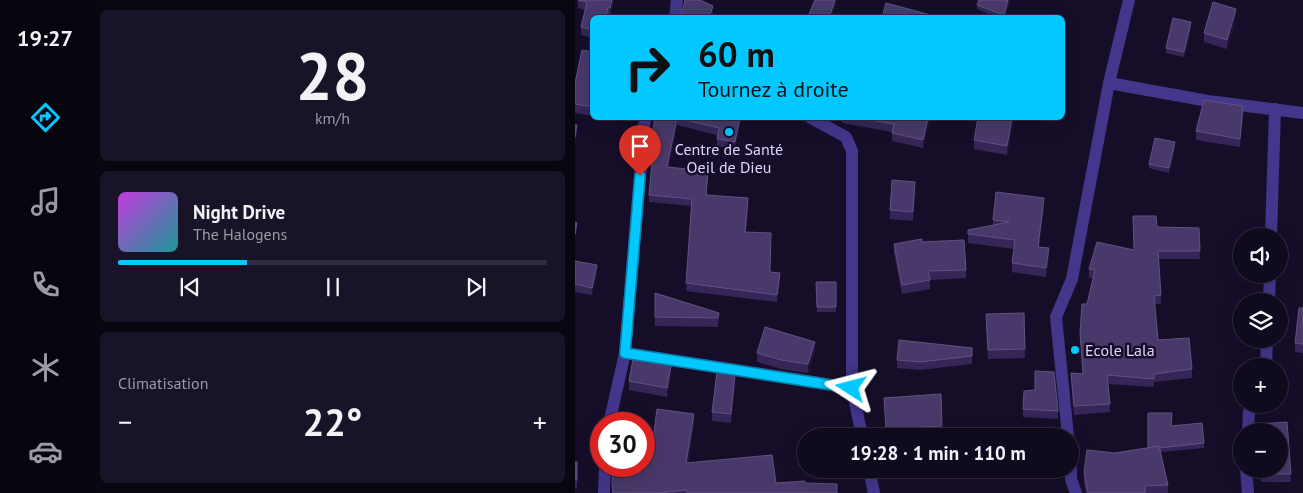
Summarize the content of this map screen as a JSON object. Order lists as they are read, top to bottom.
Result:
{
  "places": ["Centre de Santé Oeil de Dieu", "Ecole Lala"],
  "page": {
    "tabs": "19:27",
    "tile": [
      ["28", "km/h"],
      "Climatisation"
    ],
    "turn": ["60 m", "Tournez à droite"],
    "song": ["Night Drive", "The Halogens"],
    "map_buttons": ["+", "−"],
    "heat": ["−", "22°", "+"],
    "limit": "30",
    "trip": "19:28 · 1 min · 110 m"
  }
}
